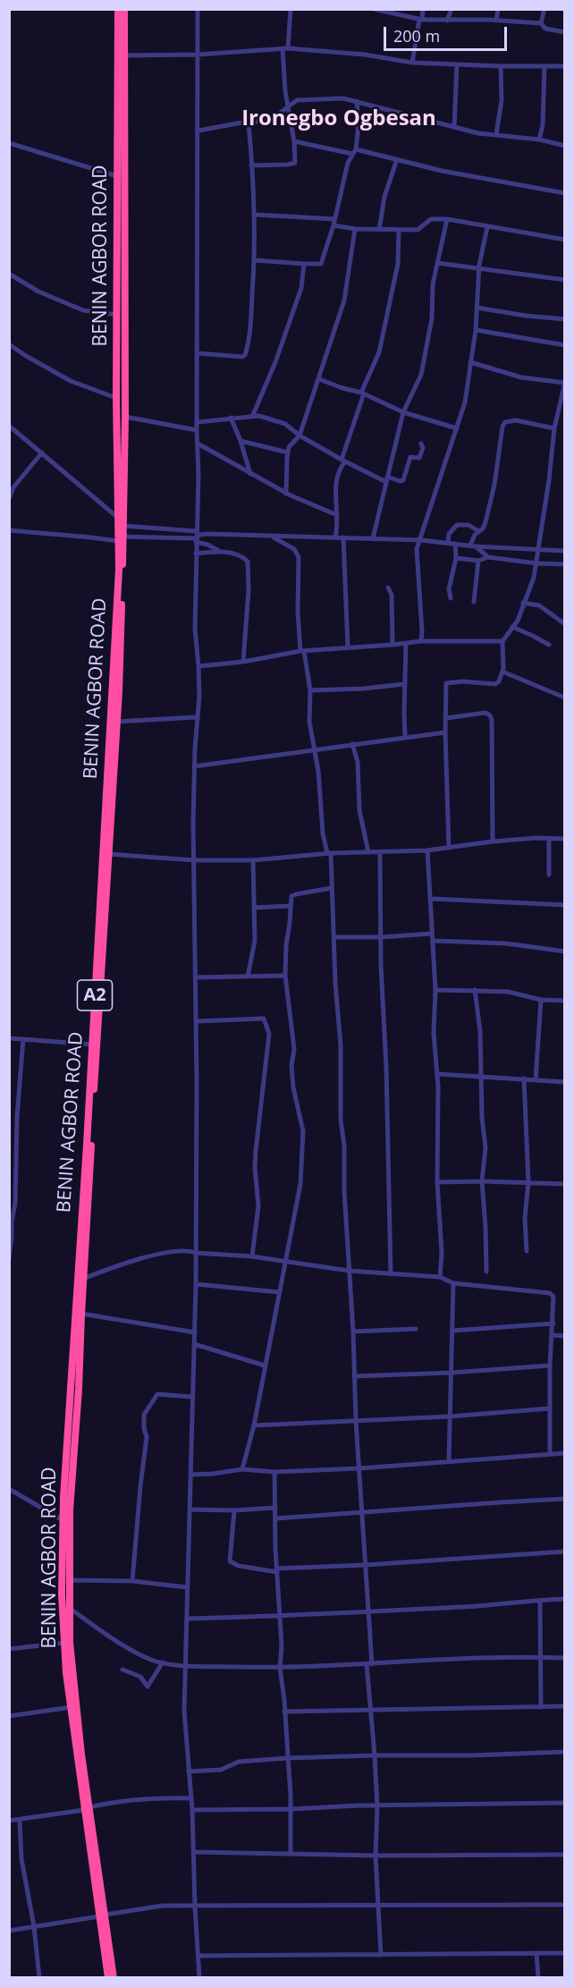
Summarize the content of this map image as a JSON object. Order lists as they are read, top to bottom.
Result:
{
  "streets": {
    "highway": ["BENIN AGBOR ROAD", "A2"]
  },
  "districts": ["Ironegbo Ogbesan"],
  "scale_bar": "200 m"
}
